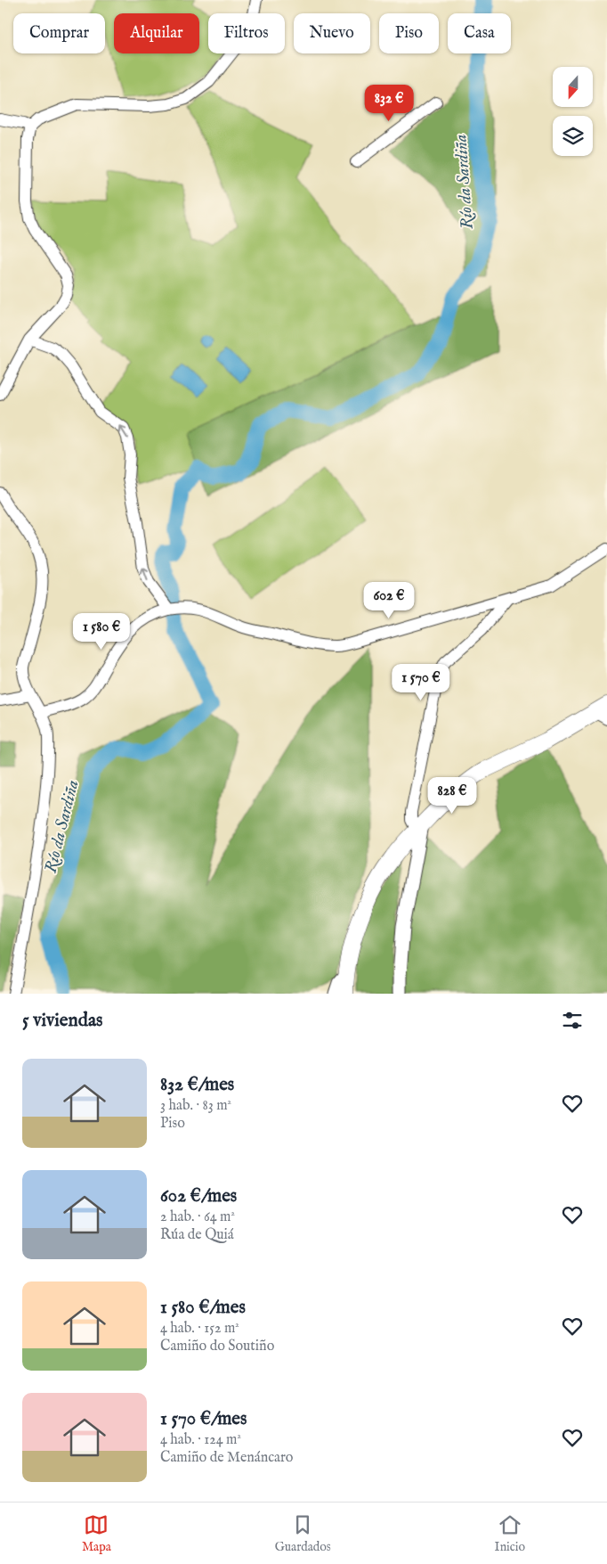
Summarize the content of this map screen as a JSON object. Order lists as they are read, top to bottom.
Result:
{
  "water": ["Río da Sardiña"],
  "north": "bottom",
  "page": {
    "chip": [
      "Comprar",
      "Alquilar",
      "Filtros",
      "Nuevo",
      "Piso",
      "Casa"
    ],
    "price": [
      "832 €",
      "602 €",
      "1 580 €",
      "1 570 €",
      "828 €"
    ],
    "heading": "5 viviendas",
    "list": [
      {
        "name": "832 €/mes",
        "note": "3 hab. · 83 m² · Piso"
      },
      {
        "name": "602 €/mes",
        "note": "2 hab. · 64 m² · Rúa de Quiá"
      },
      {
        "name": "1 580 €/mes",
        "note": "4 hab. · 152 m² · Camiño do Soutiño"
      },
      {
        "name": "1 570 €/mes",
        "note": "4 hab. · 124 m² · Camiño de Menáncaro"
      }
    ],
    "tabs": ["Mapa", "Guardados", "Inicio"]
  }
}
